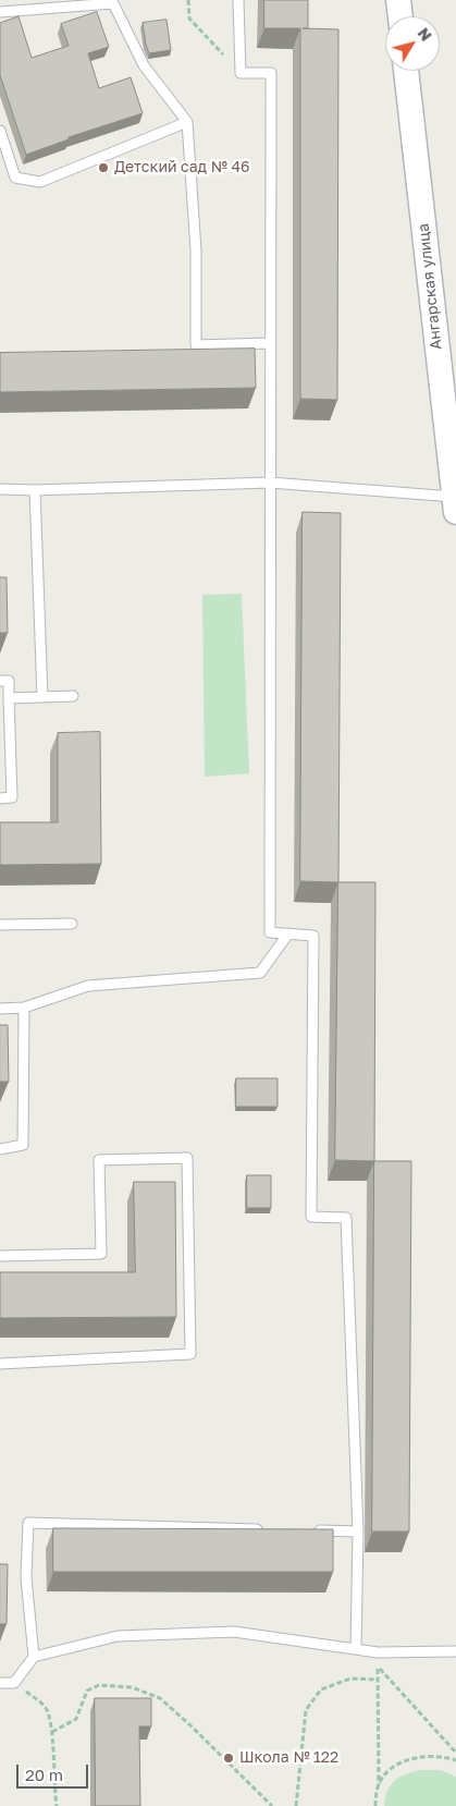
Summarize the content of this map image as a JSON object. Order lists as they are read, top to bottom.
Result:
{
  "streets": {
    "street": ["Ангарская улица"]
  },
  "places": ["Детский сад № 46", "Школа № 122"],
  "scale_bar": "20 m",
  "north": "top right"
}
